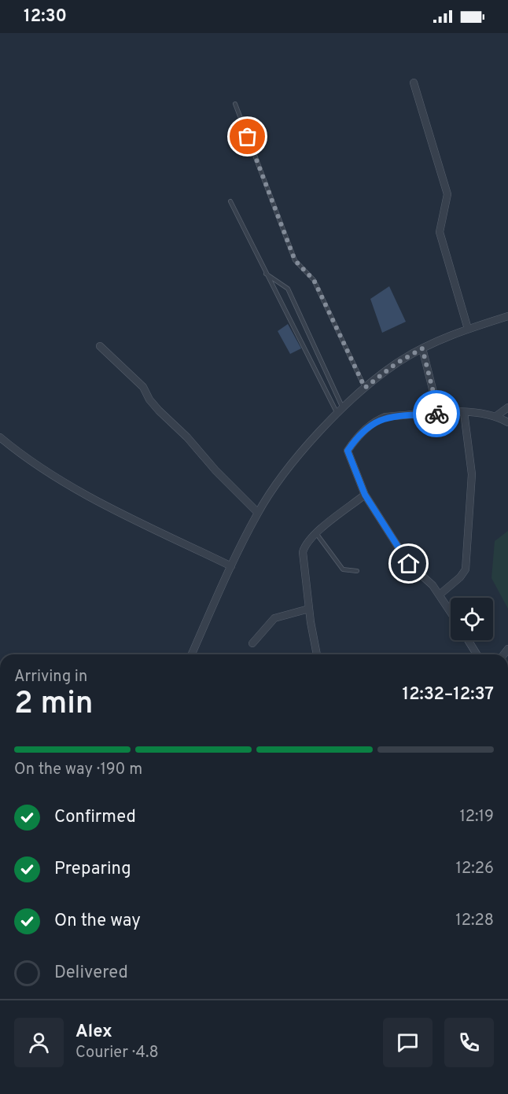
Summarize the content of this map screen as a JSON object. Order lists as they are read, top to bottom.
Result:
{
  "page": {
    "status": "12:30",
    "heading": ["2 min", "Arriving in", "12:32–12:37"],
    "panel": ["Alex", "Courier · 4.8"],
    "bar": "On the way · 190 m",
    "list": [
      ["Confirmed", "12:19"],
      ["Preparing", "12:26"],
      ["On the way", "12:28"],
      "Delivered"
    ]
  }
}
